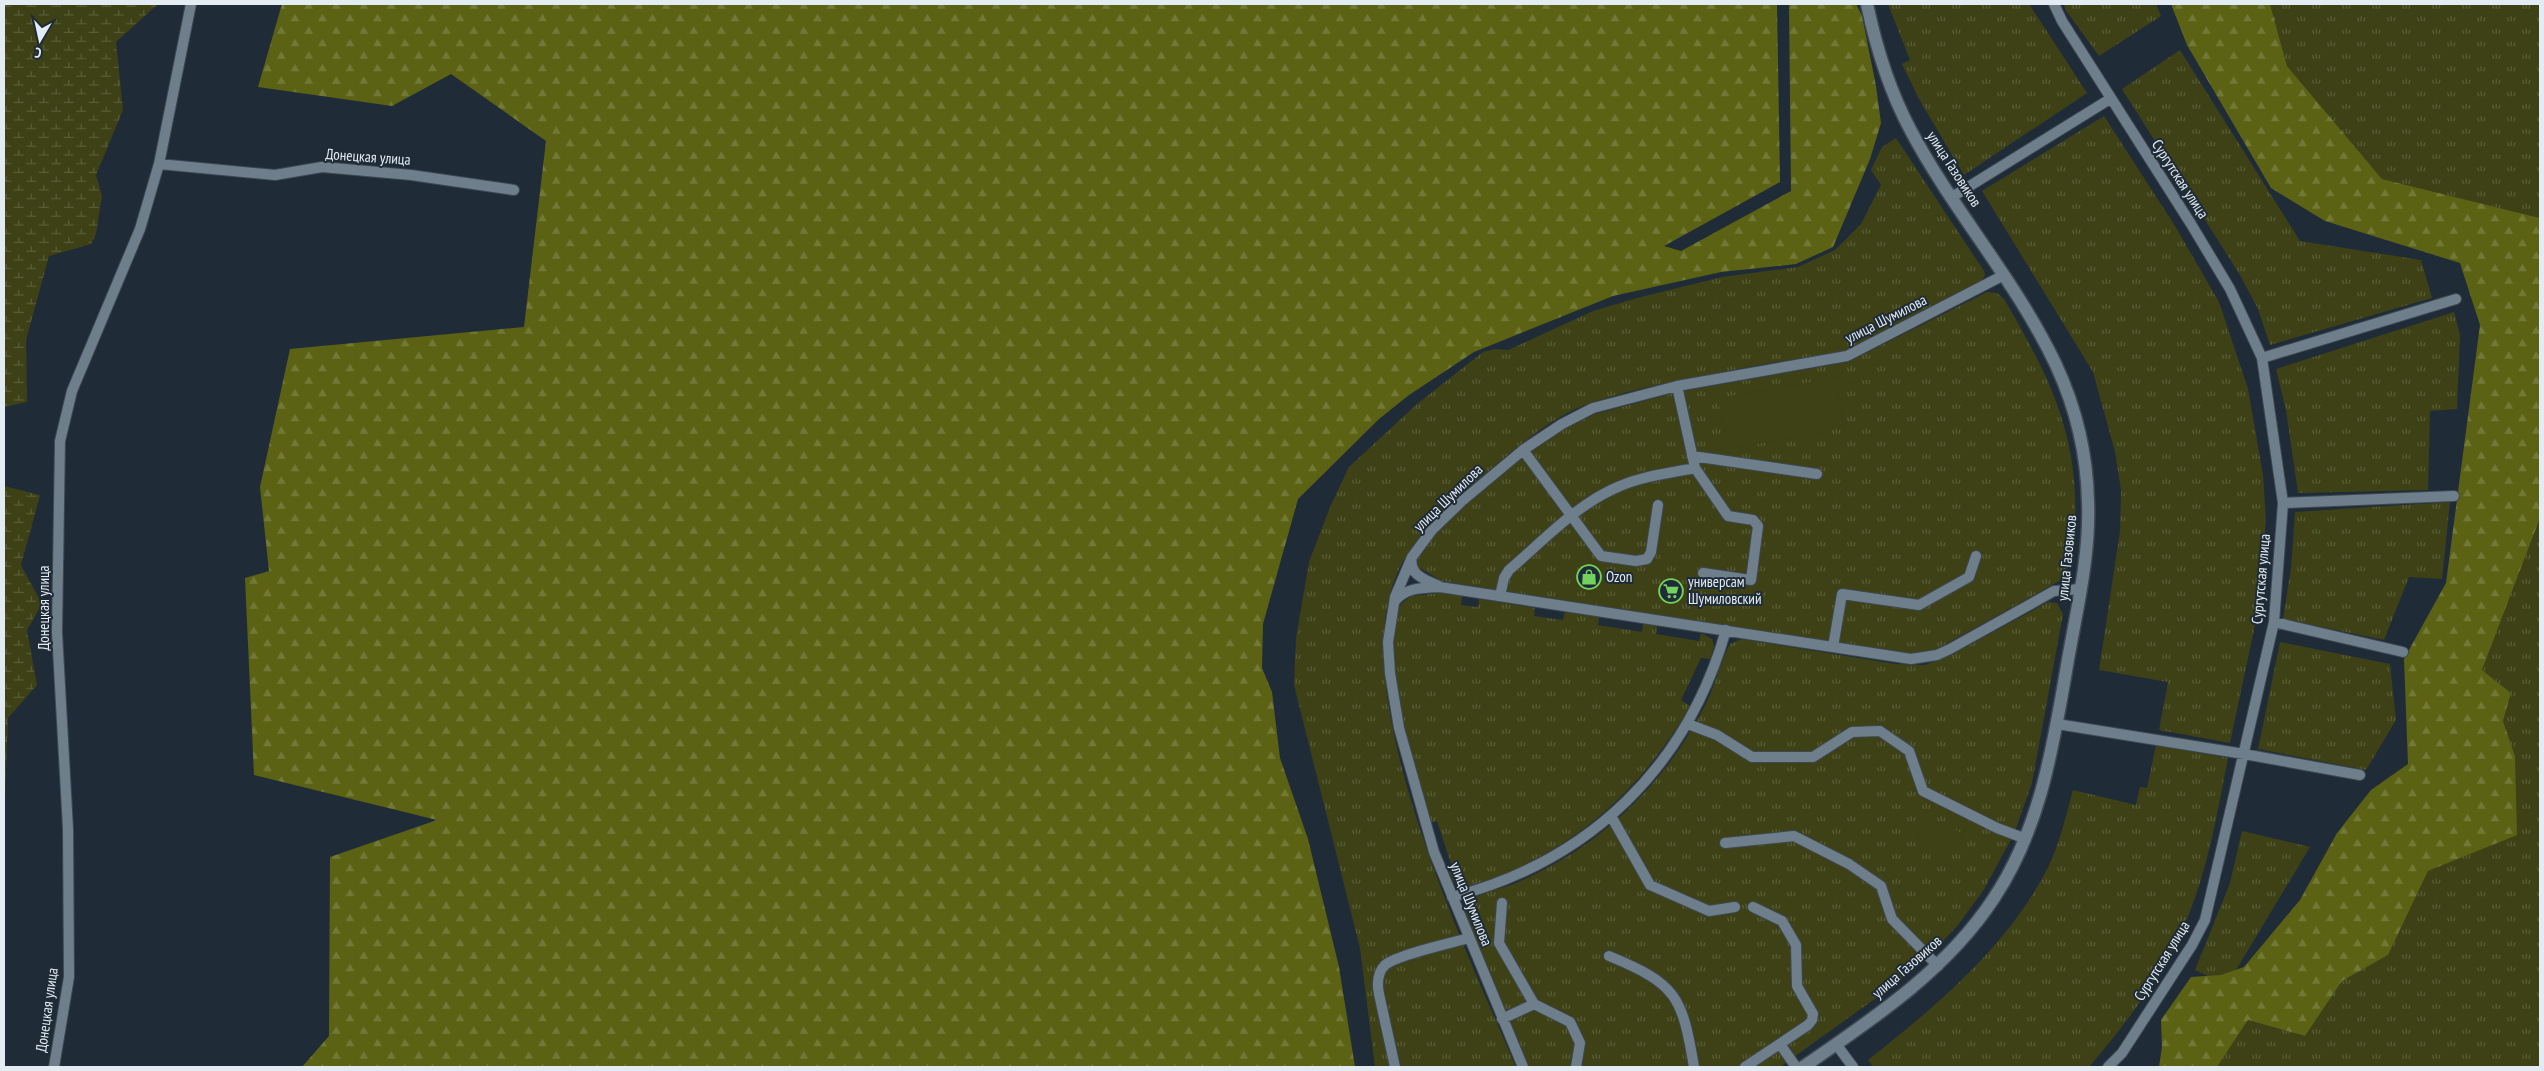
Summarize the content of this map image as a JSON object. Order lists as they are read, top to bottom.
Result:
{
  "streets": {
    "street": [
      "Донецкая улица",
      "улица Газовиков",
      "Сургутская улица",
      "улица Шумилова"
    ]
  },
  "crossings": [
    ["улица Газовиков", "улица Шумилова"]
  ],
  "places": {
    "shop": ["Ozon"],
    "supermarket": ["универсам Шумиловский"]
  },
  "north": "bottom"
}
